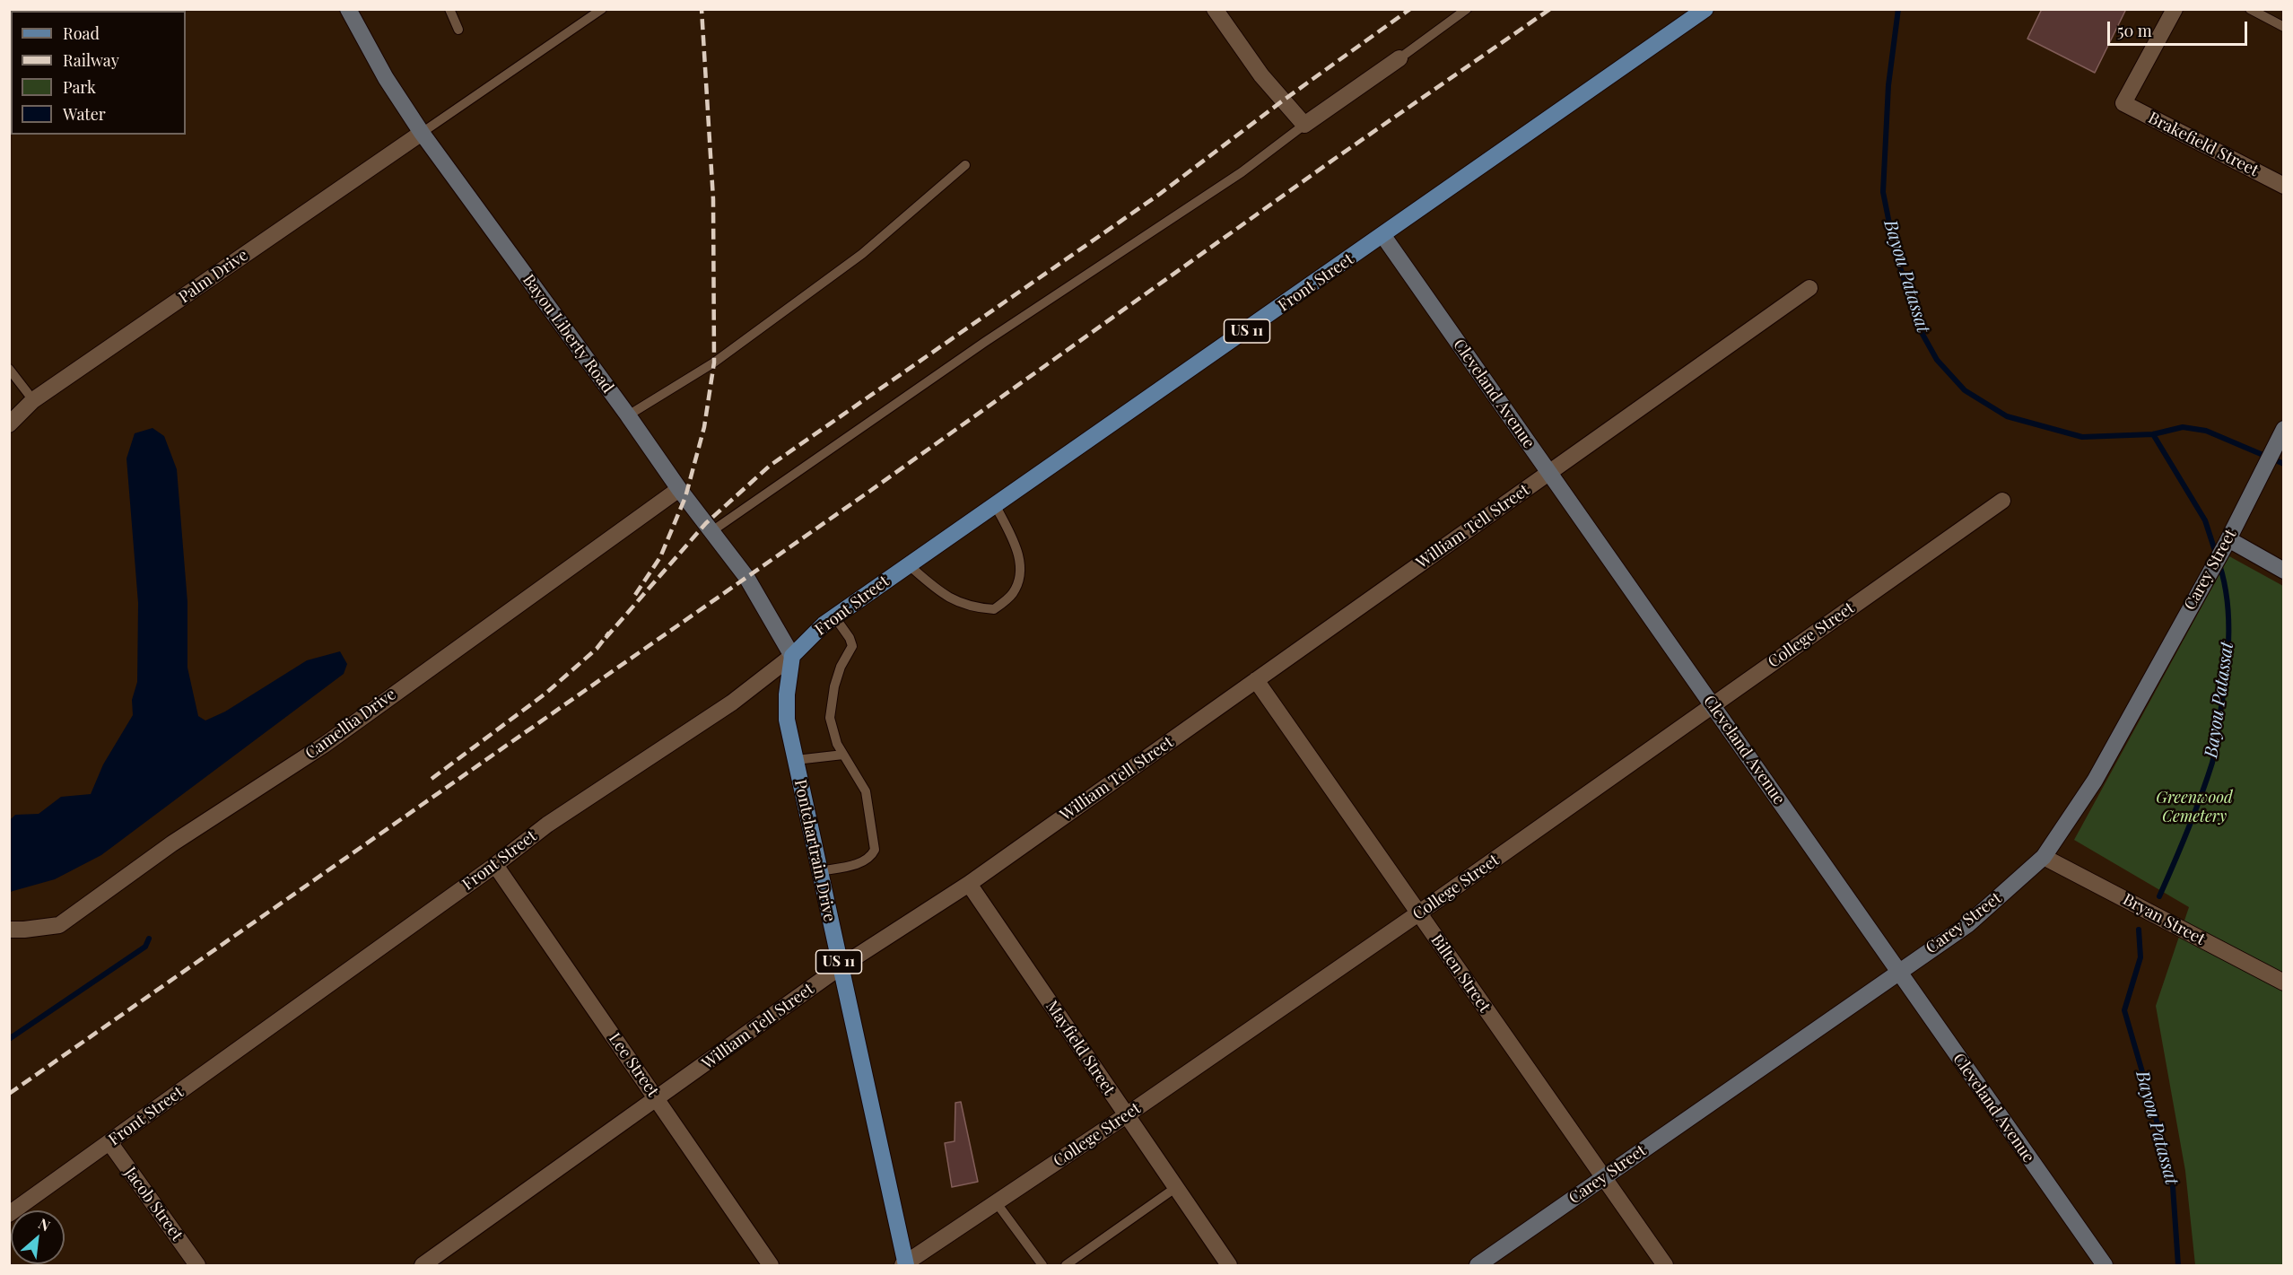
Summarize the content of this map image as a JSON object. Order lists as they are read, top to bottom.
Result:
{
  "streets": {
    "main road": ["Front Street", "US 11", "Pontchartrain Drive"],
    "street": [
      "Brakefield Street",
      "Palm Drive",
      "Bayou Liberty Road",
      "Cleveland Avenue",
      "William Tell Street",
      "Carey Street",
      "College Street",
      "Camellia Drive",
      "Bryan Street",
      "Bilten Street",
      "Mayfield Street",
      "Lee Street",
      "Jacob Street"
    ]
  },
  "crossings": [
    ["Palm Drive", "Bayou Liberty Road"],
    ["Front Street", "Bayou Liberty Road"],
    ["Front Street", "Cleveland Avenue"],
    ["Front Street", "Pontchartrain Drive"],
    ["Front Street", "Lee Street"],
    ["Front Street", "Jacob Street"],
    ["Bayou Liberty Road", "Camellia Drive"],
    ["Bayou Liberty Road", "Pontchartrain Drive"],
    ["Cleveland Avenue", "William Tell Street"],
    ["Cleveland Avenue", "Carey Street"],
    ["Cleveland Avenue", "College Street"],
    ["William Tell Street", "Pontchartrain Drive"],
    ["William Tell Street", "Bilten Street"],
    ["William Tell Street", "Mayfield Street"],
    ["William Tell Street", "Lee Street"],
    ["Carey Street", "Bryan Street"],
    ["Carey Street", "Bilten Street"],
    ["College Street", "Pontchartrain Drive"],
    ["College Street", "Bilten Street"],
    ["College Street", "Mayfield Street"]
  ],
  "water": ["Bayou Patassat"],
  "parks": ["Greenwood Cemetery"],
  "legend": [
    "Road",
    "Railway",
    "Park",
    "Water"
  ],
  "scale_bar": "50 m",
  "north": "top right"
}
